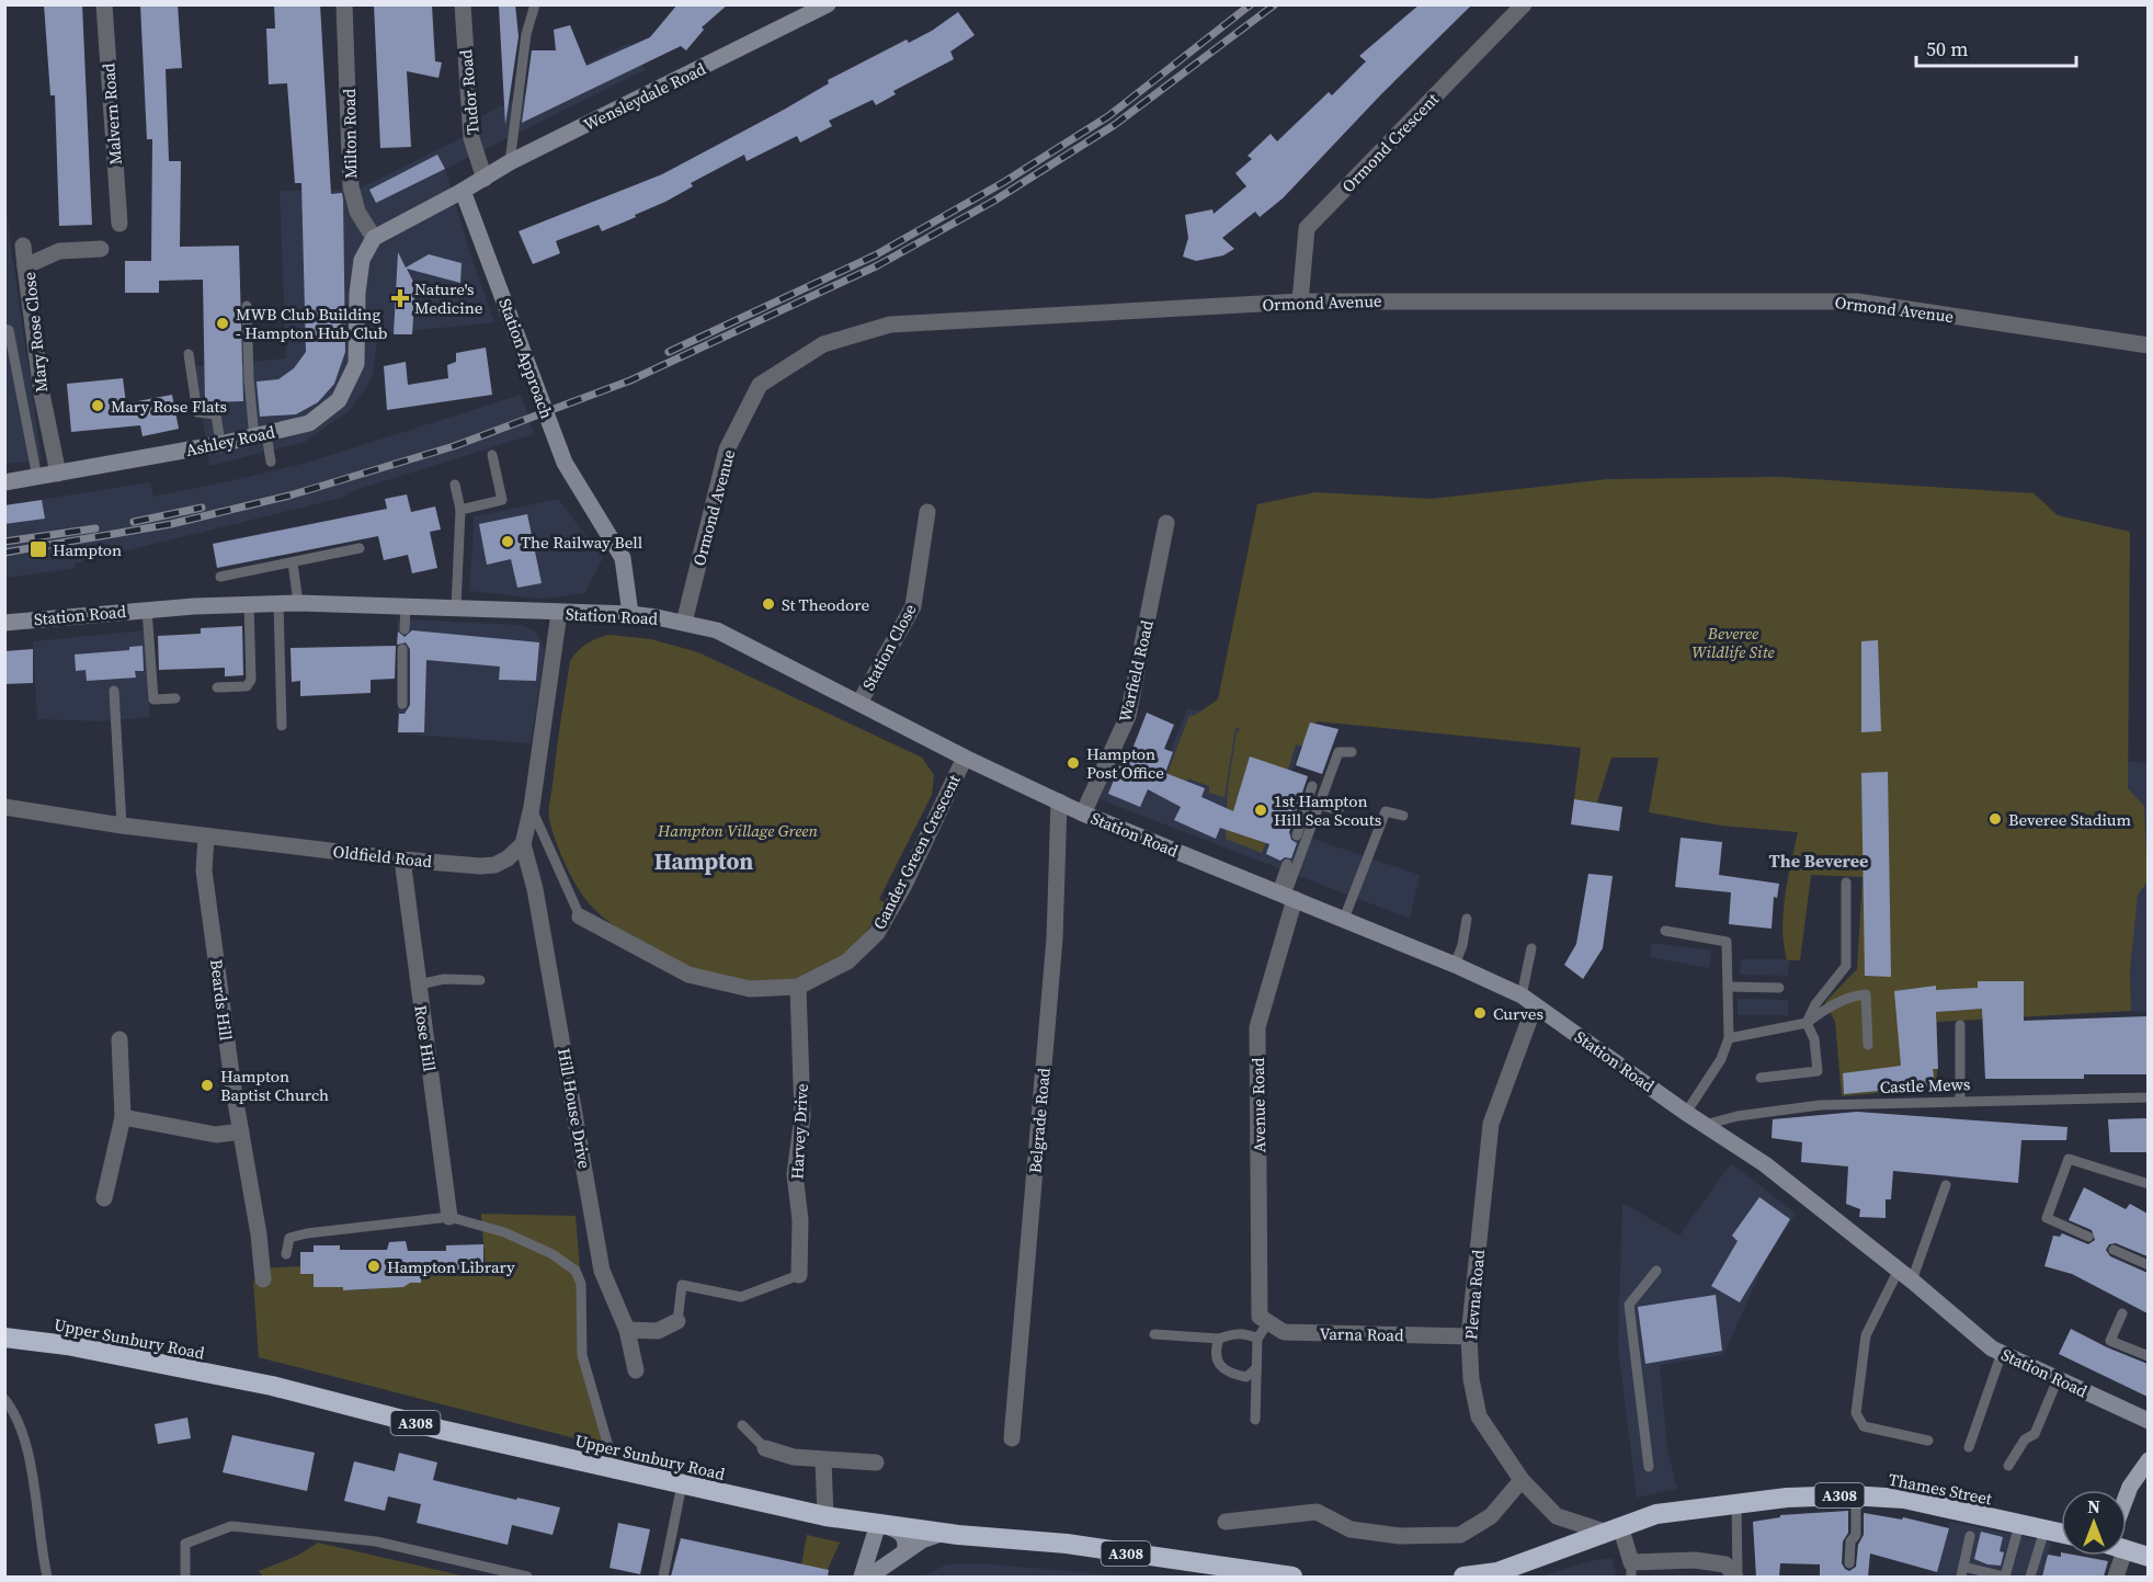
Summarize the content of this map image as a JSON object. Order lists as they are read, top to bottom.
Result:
{
  "streets": {
    "highway": ["Upper Sunbury Road", "A308", "Thames Street"],
    "street": [
      "Tudor Road",
      "Wensleydale Road",
      "Malvern Road",
      "Milton Road",
      "Ormond Crescent",
      "Ormond Avenue",
      "Mary Rose Close",
      "Station Approach",
      "Ashley Road",
      "Station Road",
      "Station Close",
      "Warfield Road",
      "Gander Green Crescent",
      "Oldfield Road",
      "Beards Hill",
      "Rose Hill",
      "Avenue Road",
      "Hill House Drive",
      "Belgrade Road",
      "Harvey Drive",
      "Plevna Road",
      "Varna Road"
    ],
    "lane": ["Castle Mews"]
  },
  "crossings": [
    ["Tudor Road", "Wensleydale Road"],
    ["Wensleydale Road", "Station Approach"],
    ["Milton Road", "Ashley Road"],
    ["Ormond Crescent", "Ormond Avenue"],
    ["Ormond Avenue", "Station Road"],
    ["Mary Rose Close", "Ashley Road"],
    ["Station Approach", "Station Road"],
    ["Station Road", "Station Close"],
    ["Station Road", "Warfield Road"],
    ["Station Road", "Gander Green Crescent"],
    ["Station Road", "Castle Mews"],
    ["Station Road", "Avenue Road"],
    ["Station Road", "Belgrade Road"],
    ["Station Road", "Plevna Road"],
    ["Gander Green Crescent", "Harvey Drive"],
    ["Oldfield Road", "Beards Hill"],
    ["Oldfield Road", "Rose Hill"],
    ["Oldfield Road", "Hill House Drive"],
    ["Avenue Road", "Varna Road"],
    ["Plevna Road", "Varna Road"],
    ["Plevna Road", "A308"],
    ["Plevna Road", "Thames Street"],
    ["A308", "Thames Street"]
  ],
  "districts": ["Hampton", "The Beveree"],
  "parks": ["Beveree Wildlife Site", "Hampton Village Green"],
  "places": {
    "health": ["Nature's Medicine"],
    "other": [
      "MWB Club Building - Hampton Hub Club",
      "Mary Rose Flats",
      "The Railway Bell",
      "St Theodore",
      "Hampton Post Office",
      "1st Hampton Hill Sea Scouts",
      "Beveree Stadium",
      "Curves",
      "Hampton Baptist Church",
      "Hampton Library"
    ],
    "transit": ["Hampton"]
  },
  "scale_bar": "50 m",
  "north": "top"
}
